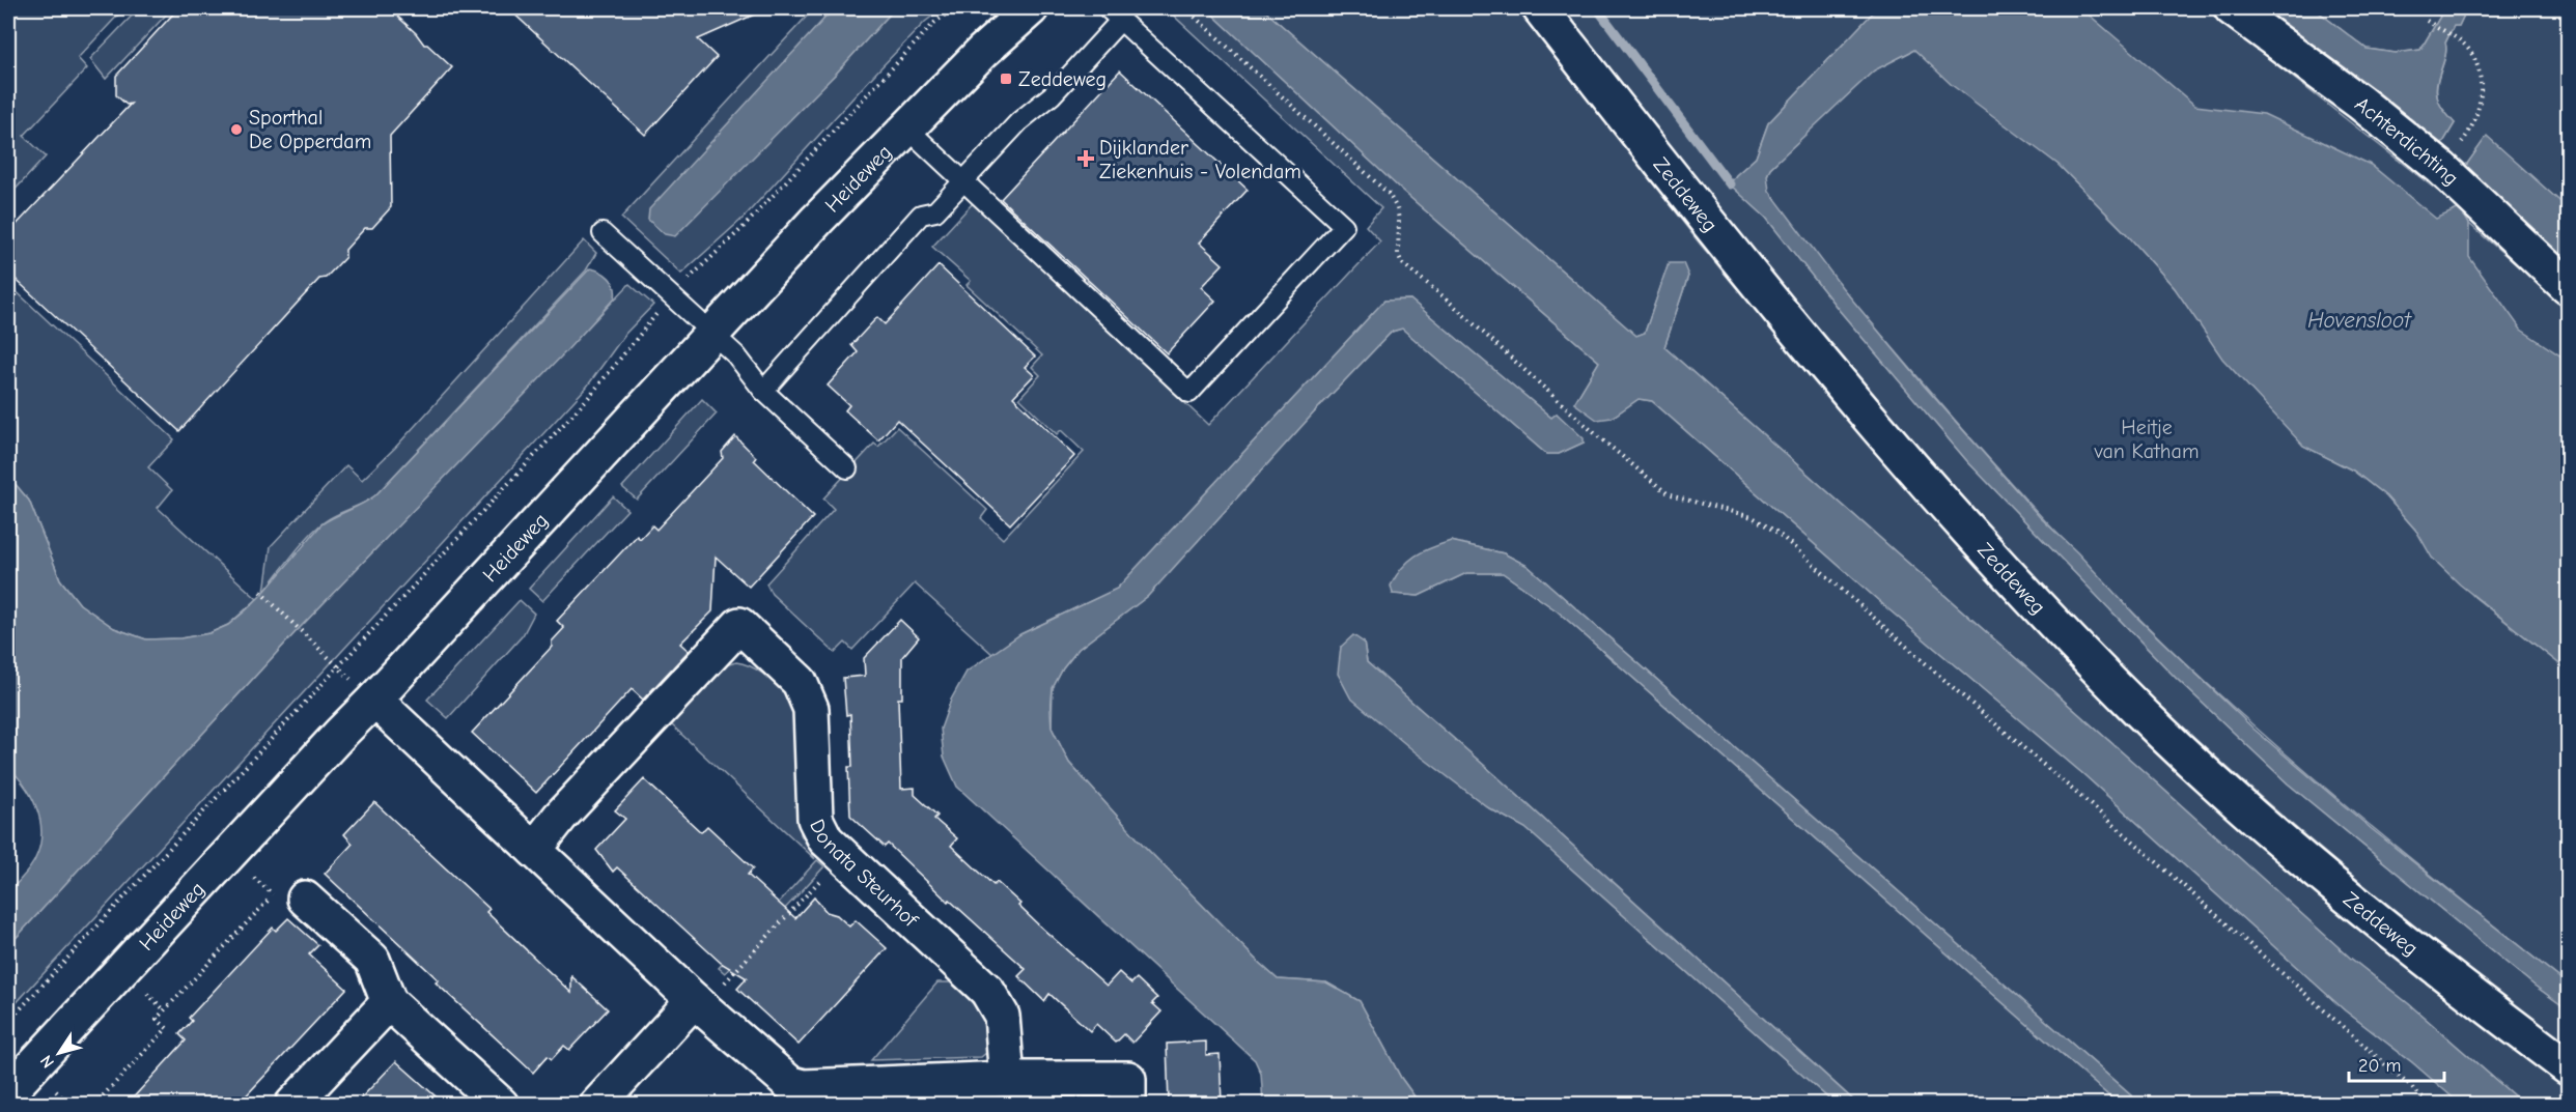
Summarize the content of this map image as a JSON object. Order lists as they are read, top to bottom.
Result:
{
  "streets": {
    "street": [
      "Achterdichting",
      "Heideweg",
      "Zeddeweg",
      "Donata Steurhof"
    ]
  },
  "water": ["Hovensloot"],
  "parks": ["Heitje van Katham"],
  "places": {
    "transit": ["Zeddeweg"],
    "other": ["Sporthal De Opperdam"],
    "health": ["Dijklander Ziekenhuis - Volendam"]
  },
  "scale_bar": "20 m",
  "north": "bottom left"
}
